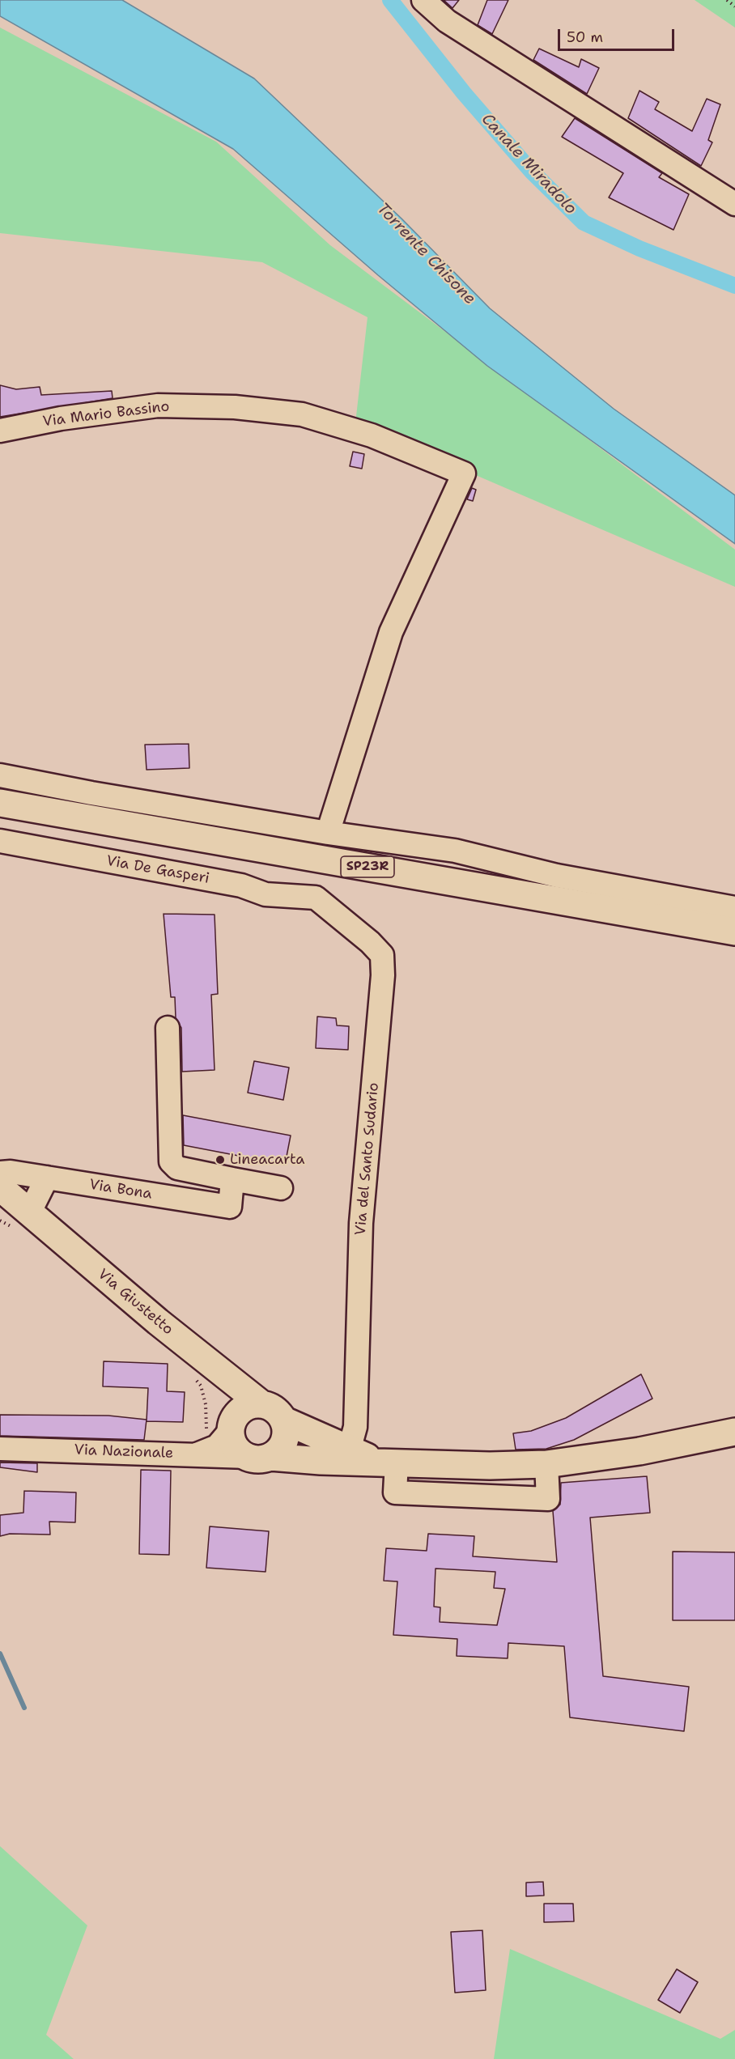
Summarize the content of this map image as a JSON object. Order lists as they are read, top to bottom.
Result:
{
  "streets": {
    "main road": ["SP23R", "Via Giustetto"],
    "street": [
      "Via Mario Bassino",
      "Via De Gasperi",
      "Via del Santo Sudario",
      "Via Bona",
      "Via Nazionale"
    ]
  },
  "crossings": [
    ["Via De Gasperi", "Via del Santo Sudario"],
    ["Via Bona", "Via Giustetto"],
    ["Via Giustetto", "Via Nazionale"]
  ],
  "water": ["Canale Miradolo", "Torrente Chisone"],
  "places": ["Lineacarta"],
  "scale_bar": "50 m"
}
